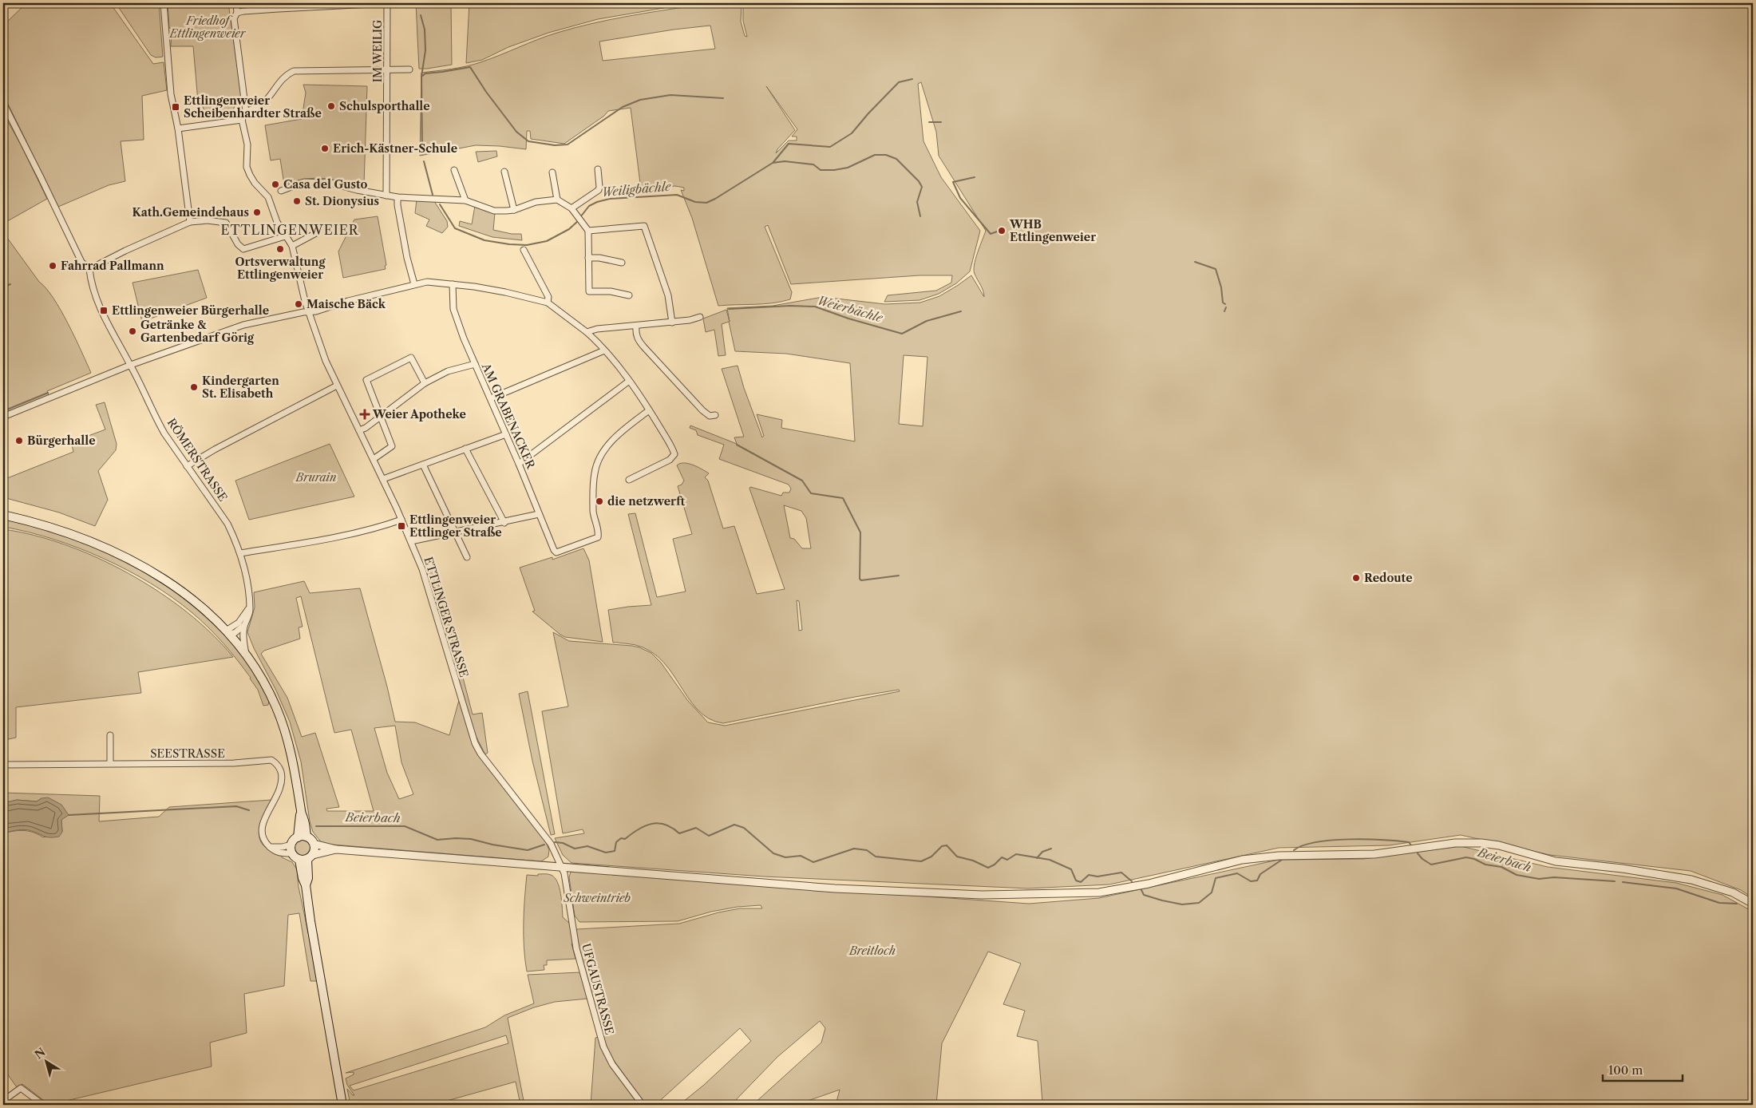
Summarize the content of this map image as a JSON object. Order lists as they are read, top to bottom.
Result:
{
  "streets": {
    "main road": ["RÖMERSTRASSE"],
    "street": [
      "IM WEILIG",
      "AM GRABENACKER",
      "ETTLINGER STRASSE",
      "SEESTRASSE",
      "UFGAUSTRASSE"
    ]
  },
  "crossings": [
    ["ETTLINGER STRASSE", "UFGAUSTRASSE"]
  ],
  "districts": ["ETTLINGENWEIER"],
  "water": ["Weiligbächle", "Weierbächle", "Beierbach"],
  "parks": [
    "Friedhof Ettlingenweier",
    "Brurain",
    "Schweintrieb",
    "Breitloch"
  ],
  "places": {
    "other": [
      "Schulsporthalle",
      "Erich-Kästner-Schule",
      "Casa del Gusto",
      "St. Dionysius",
      "Kath.Gemeindehaus",
      "WHB Ettlingenweier",
      "Ortsverwaltung Ettlingenweier",
      "Fahrrad Pallmann",
      "Maische Bäck",
      "Getränke & Gartenbedarf Görig",
      "Kindergarten St. Elisabeth",
      "Bürgerhalle",
      "die netzwerft",
      "Redoute"
    ],
    "transit": ["Ettlingenweier Scheibenhardter Straße", "Ettlingenweier Bürgerhalle", "Ettlingenweier Ettlinger Straße"],
    "health": ["Weier Apotheke"]
  },
  "scale_bar": "100 m",
  "north": "top left"
}
